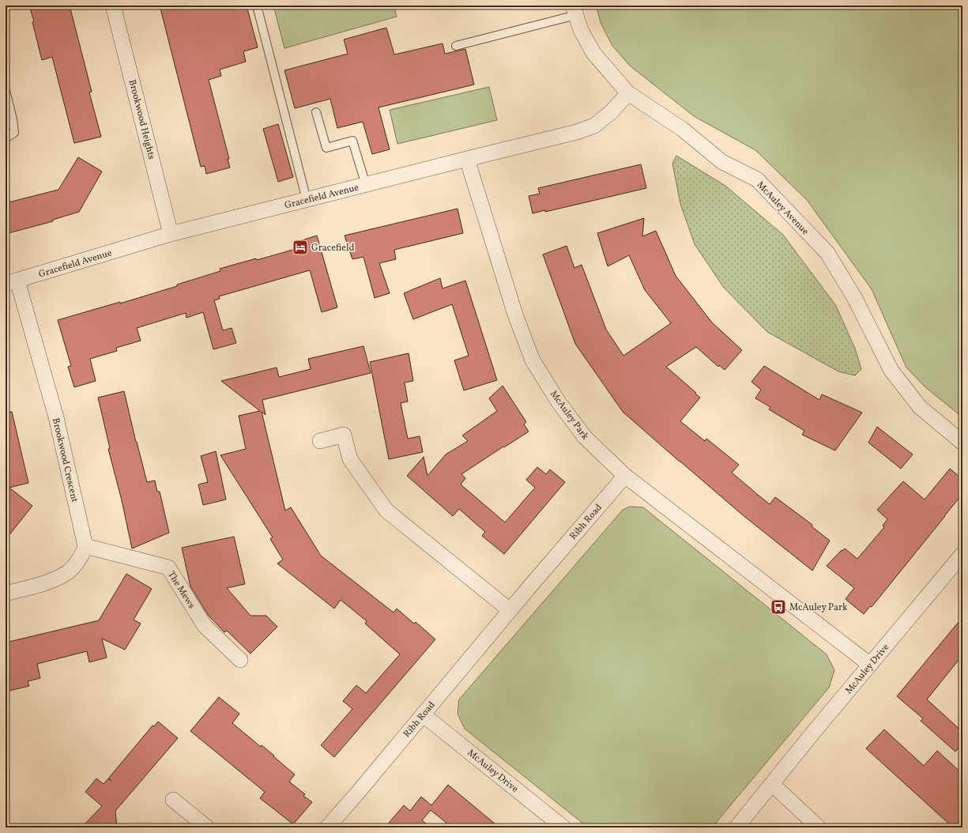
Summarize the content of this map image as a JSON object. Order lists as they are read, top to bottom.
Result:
{
  "streets": {
    "street": [
      "Brookwood Heights",
      "Gracefield Avenue",
      "McAuley Avenue",
      "McAuley Park",
      "Brookwood Crescent",
      "Ribh Road",
      "The Mews",
      "McAuley Drive"
    ]
  },
  "crossings": [
    ["Brookwood Heights", "Gracefield Avenue"],
    ["Gracefield Avenue", "McAuley Avenue"],
    ["Gracefield Avenue", "McAuley Park"],
    ["Gracefield Avenue", "Brookwood Crescent"],
    ["McAuley Park", "Ribh Road"],
    ["McAuley Park", "McAuley Drive"],
    ["Brookwood Crescent", "The Mews"],
    ["Ribh Road", "McAuley Drive"]
  ],
  "places": {
    "hotel": ["Gracefield"],
    "bus stop": ["McAuley Park"]
  }
}
